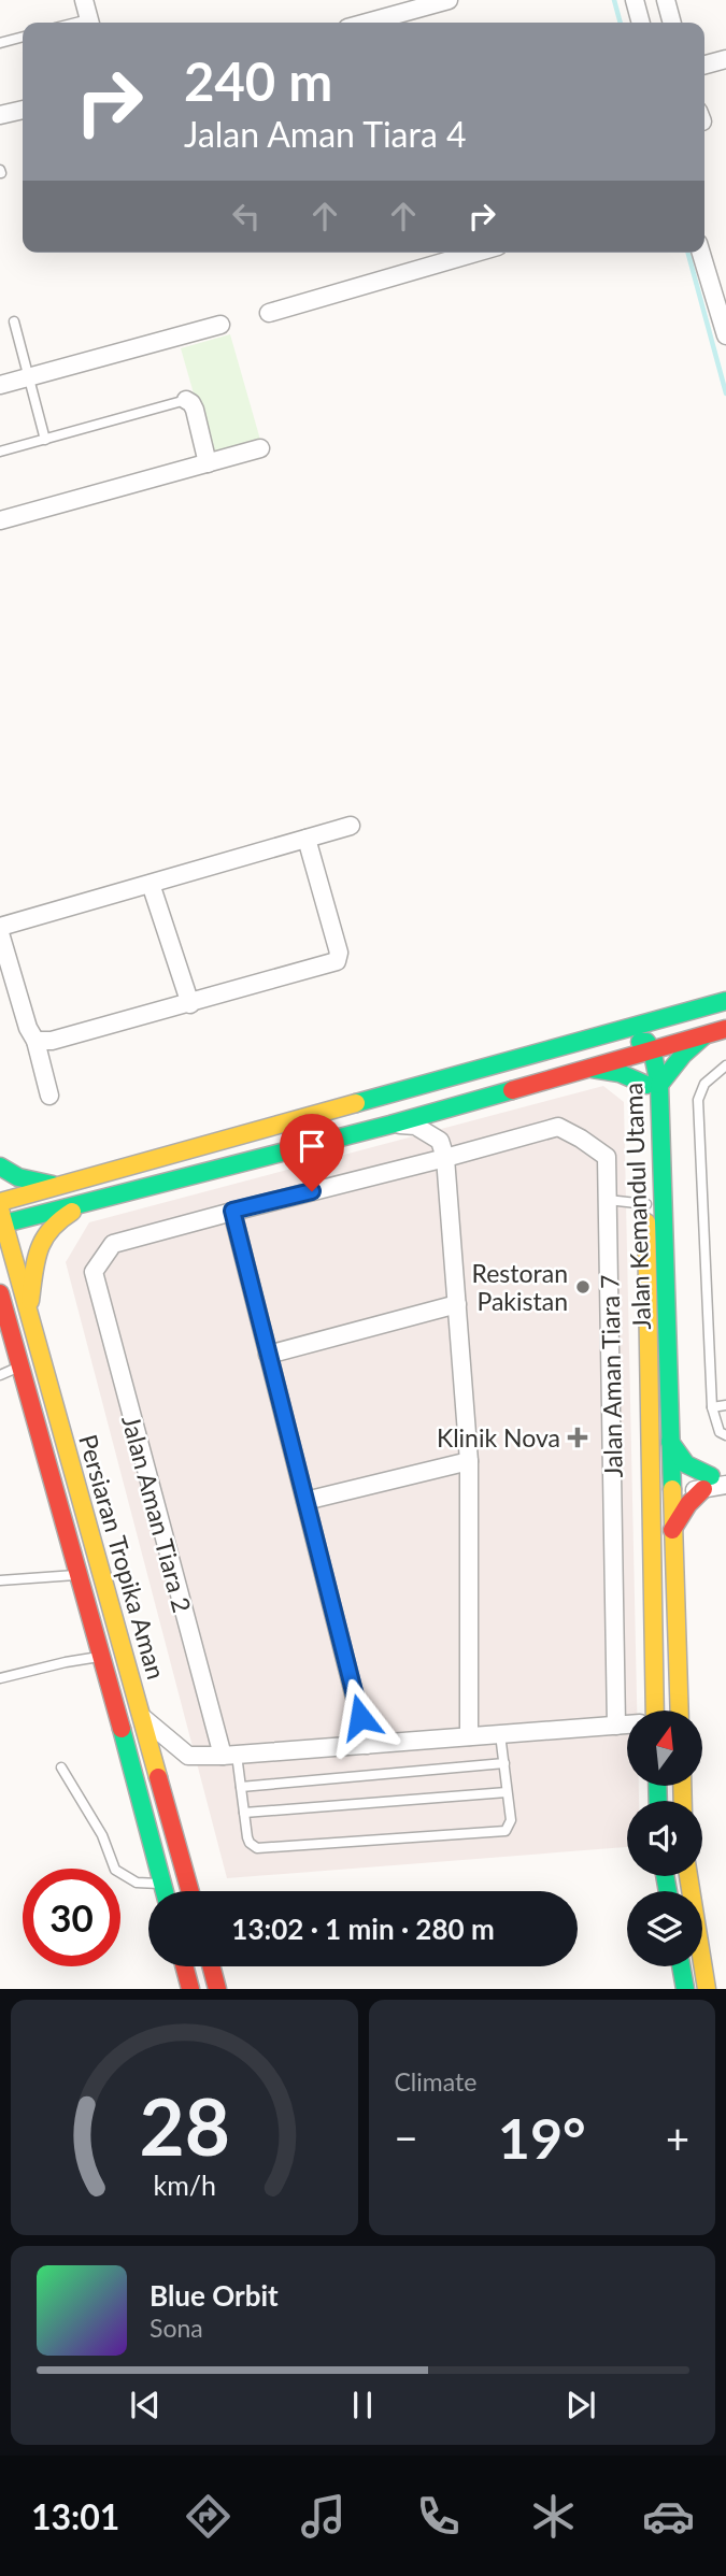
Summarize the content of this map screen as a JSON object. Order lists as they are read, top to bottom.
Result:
{
  "streets": {
    "street": [
      "Jalan Kemandul Utama",
      "Jalan Aman Tiara 7",
      "Jalan Aman Tiara 2",
      "Persiaran Tropika Aman"
    ]
  },
  "places": {
    "other": ["Restoran Pakistan"],
    "health": ["Klinik Nova"]
  },
  "north": "top",
  "page": {
    "turn": ["240 m", "Jalan Aman Tiara 4"],
    "limit": "30",
    "trip": "13:02 · 1 min · 280 m",
    "tile": "Climate",
    "heat": ["−", "19°", "+"],
    "song": ["Blue Orbit", "Sona"],
    "tabs": "13:01",
    "gauge": ["28", "km/h"]
  }
}
